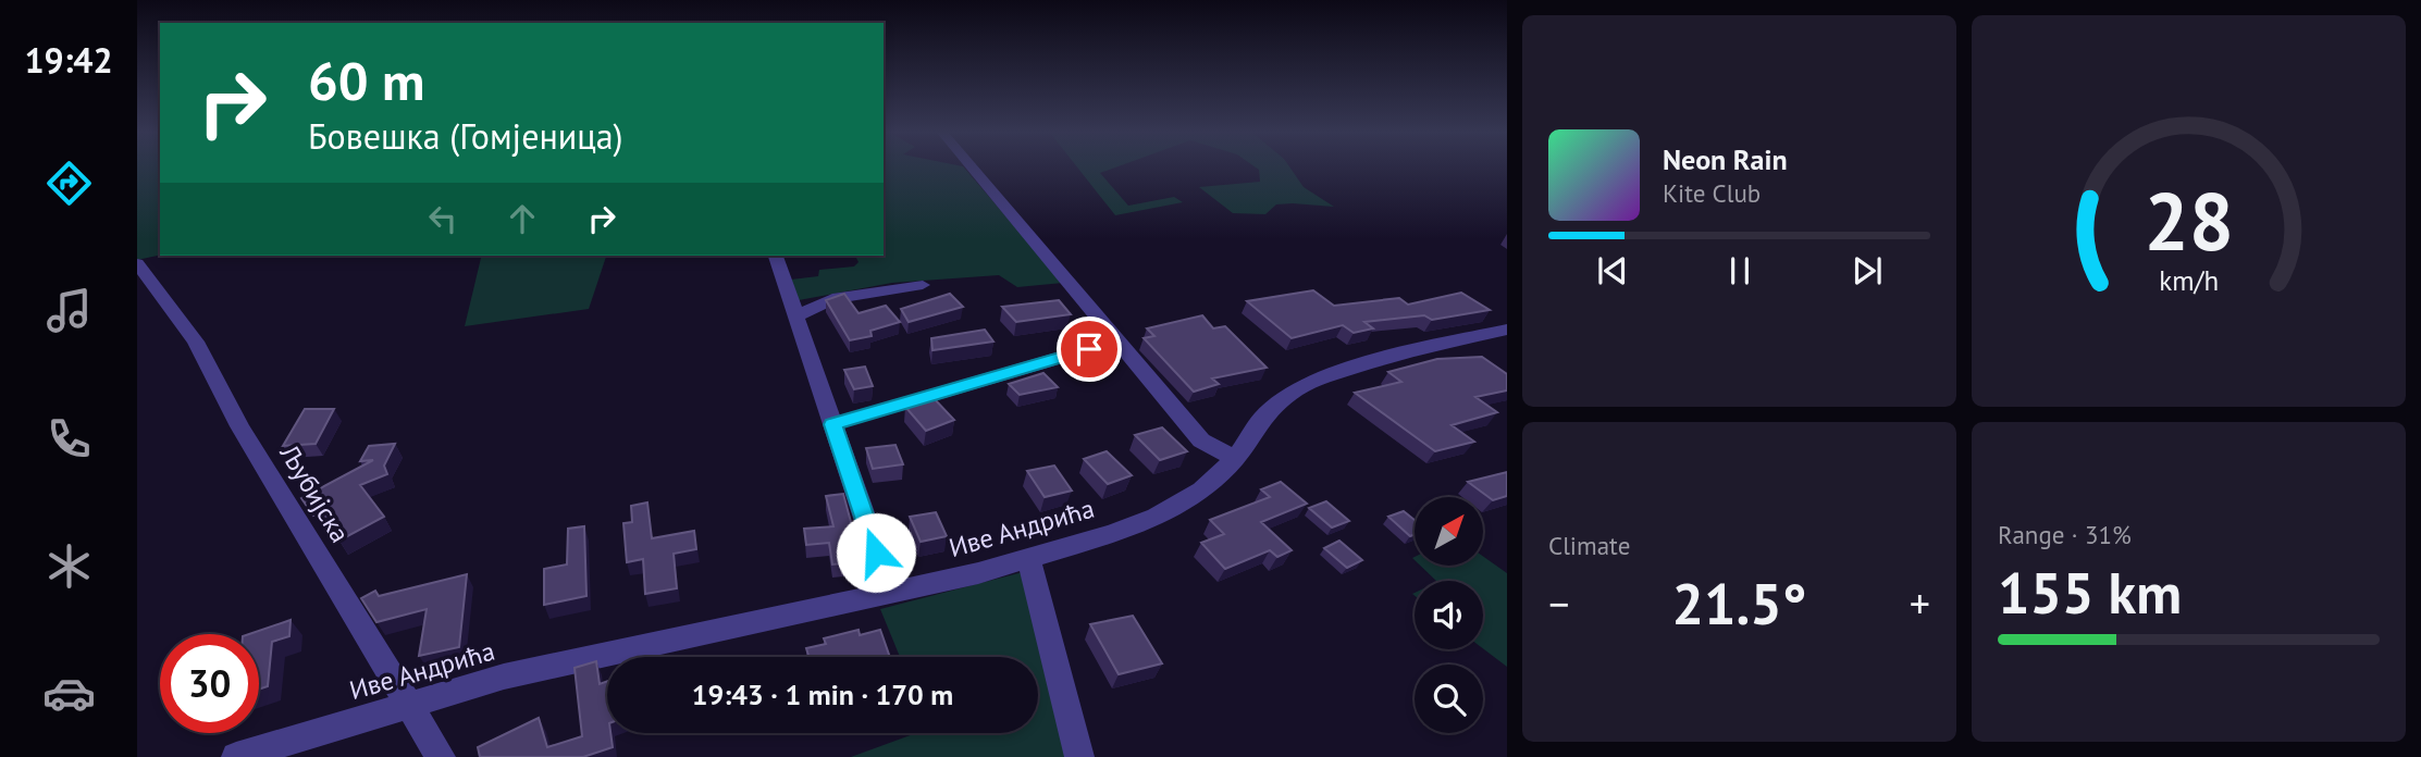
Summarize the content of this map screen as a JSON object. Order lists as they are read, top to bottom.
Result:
{
  "streets": {
    "street": ["Љубијска", "Иве Андрића"]
  },
  "crossings": [
    ["Љубијска", "Иве Андрића"]
  ],
  "north": "top right",
  "page": {
    "tabs": "19:42",
    "turn": ["60 m", "Бовешка (Гомјеница)"],
    "song": ["Neon Rain", "Kite Club"],
    "tile": [
      "Climate",
      ["Range · 31%", "155 km"]
    ],
    "heat": ["−", "21.5°", "+"],
    "limit": "30",
    "trip": "19:43 · 1 min · 170 m",
    "gauge": ["28", "km/h"]
  }
}
